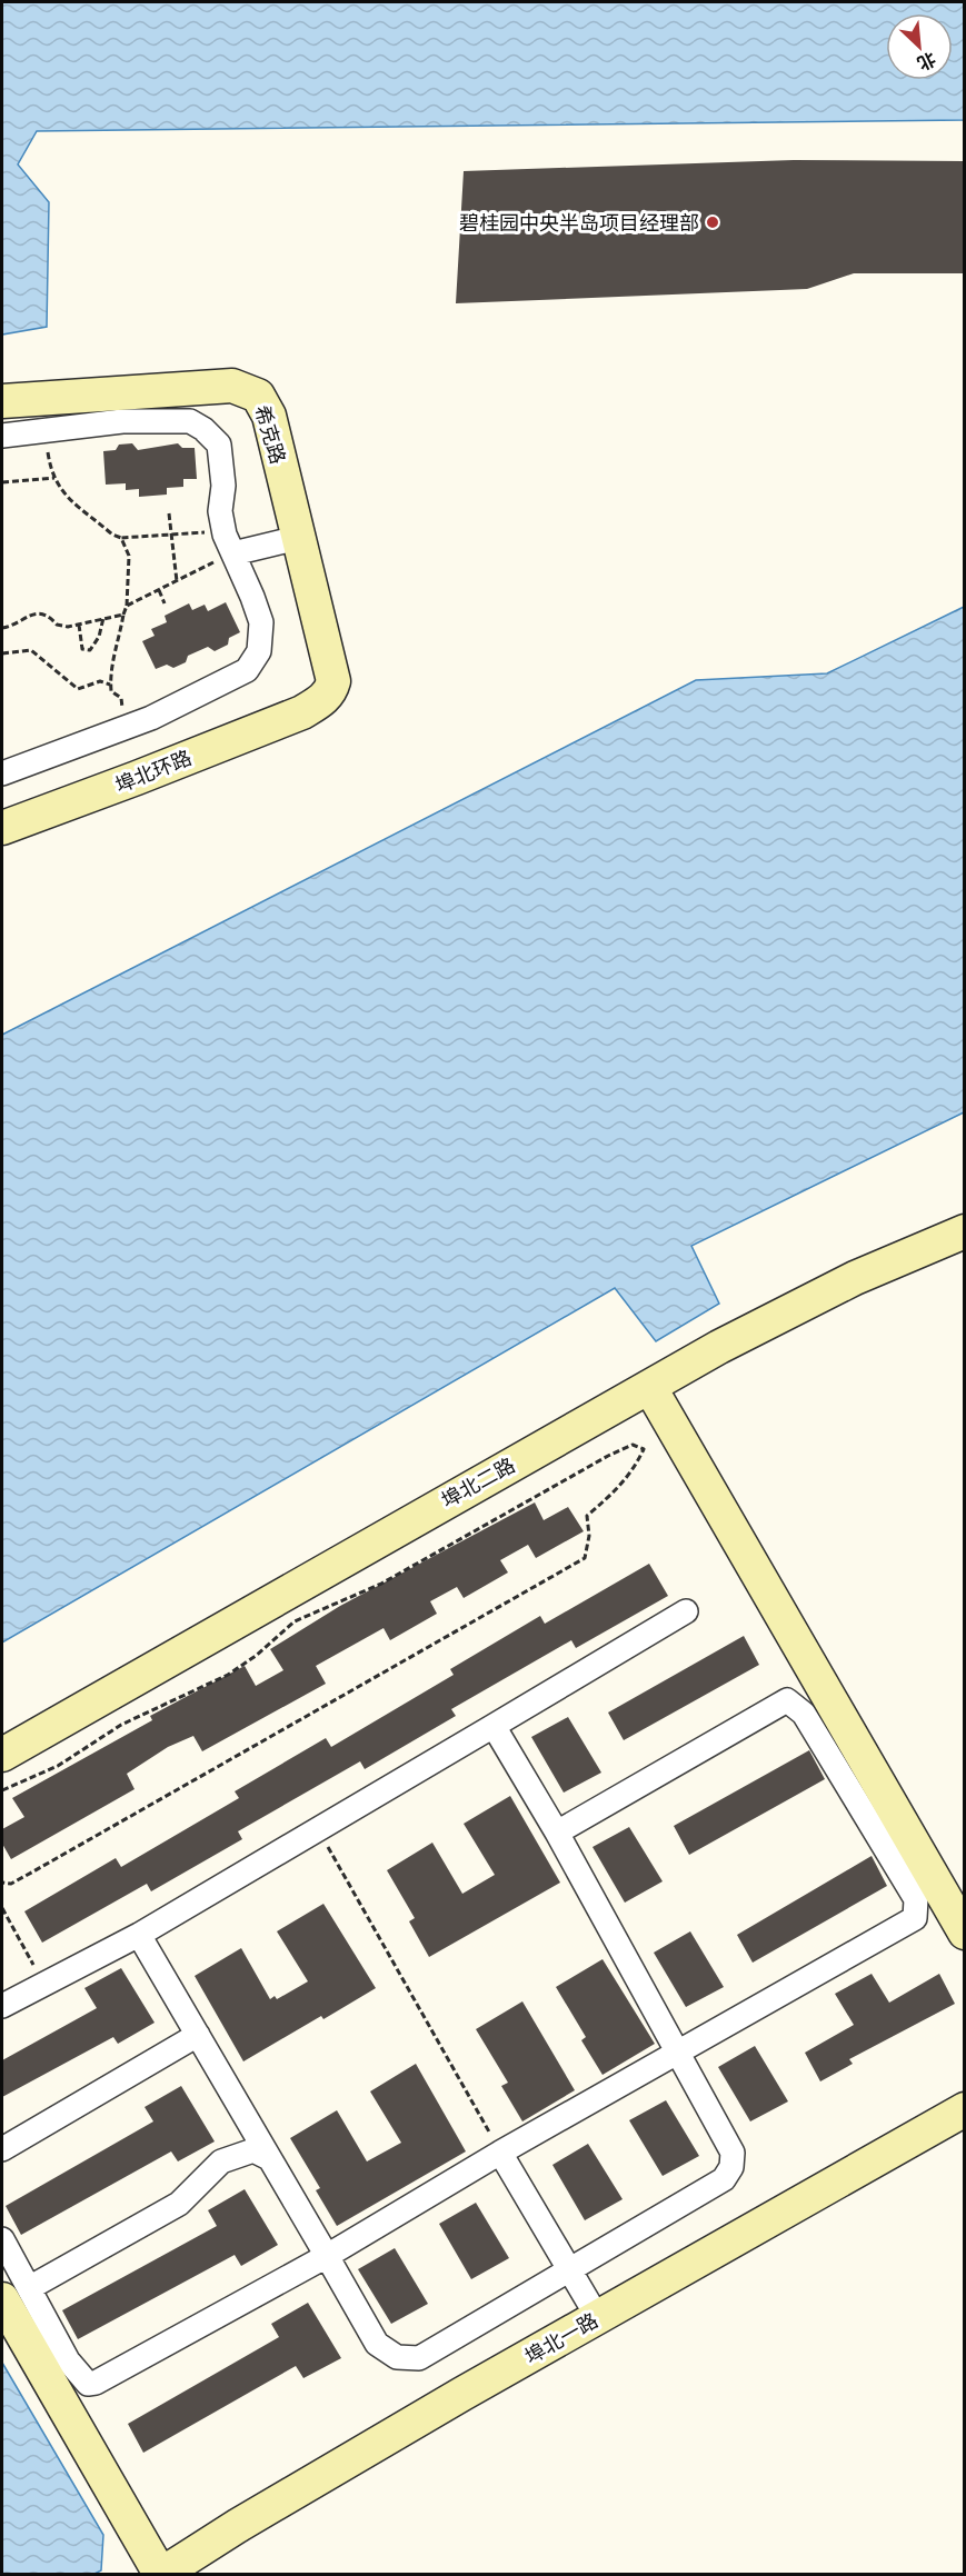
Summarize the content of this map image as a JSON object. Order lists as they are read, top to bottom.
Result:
{
  "streets": {
    "street": [
      "希克路",
      "埠北环路",
      "埠北二路",
      "埠北一路"
    ]
  },
  "crossings": [
    ["希克路", "埠北环路"]
  ],
  "places": ["碧桂园中央半岛项目经理部"],
  "north": "bottom right"
}
